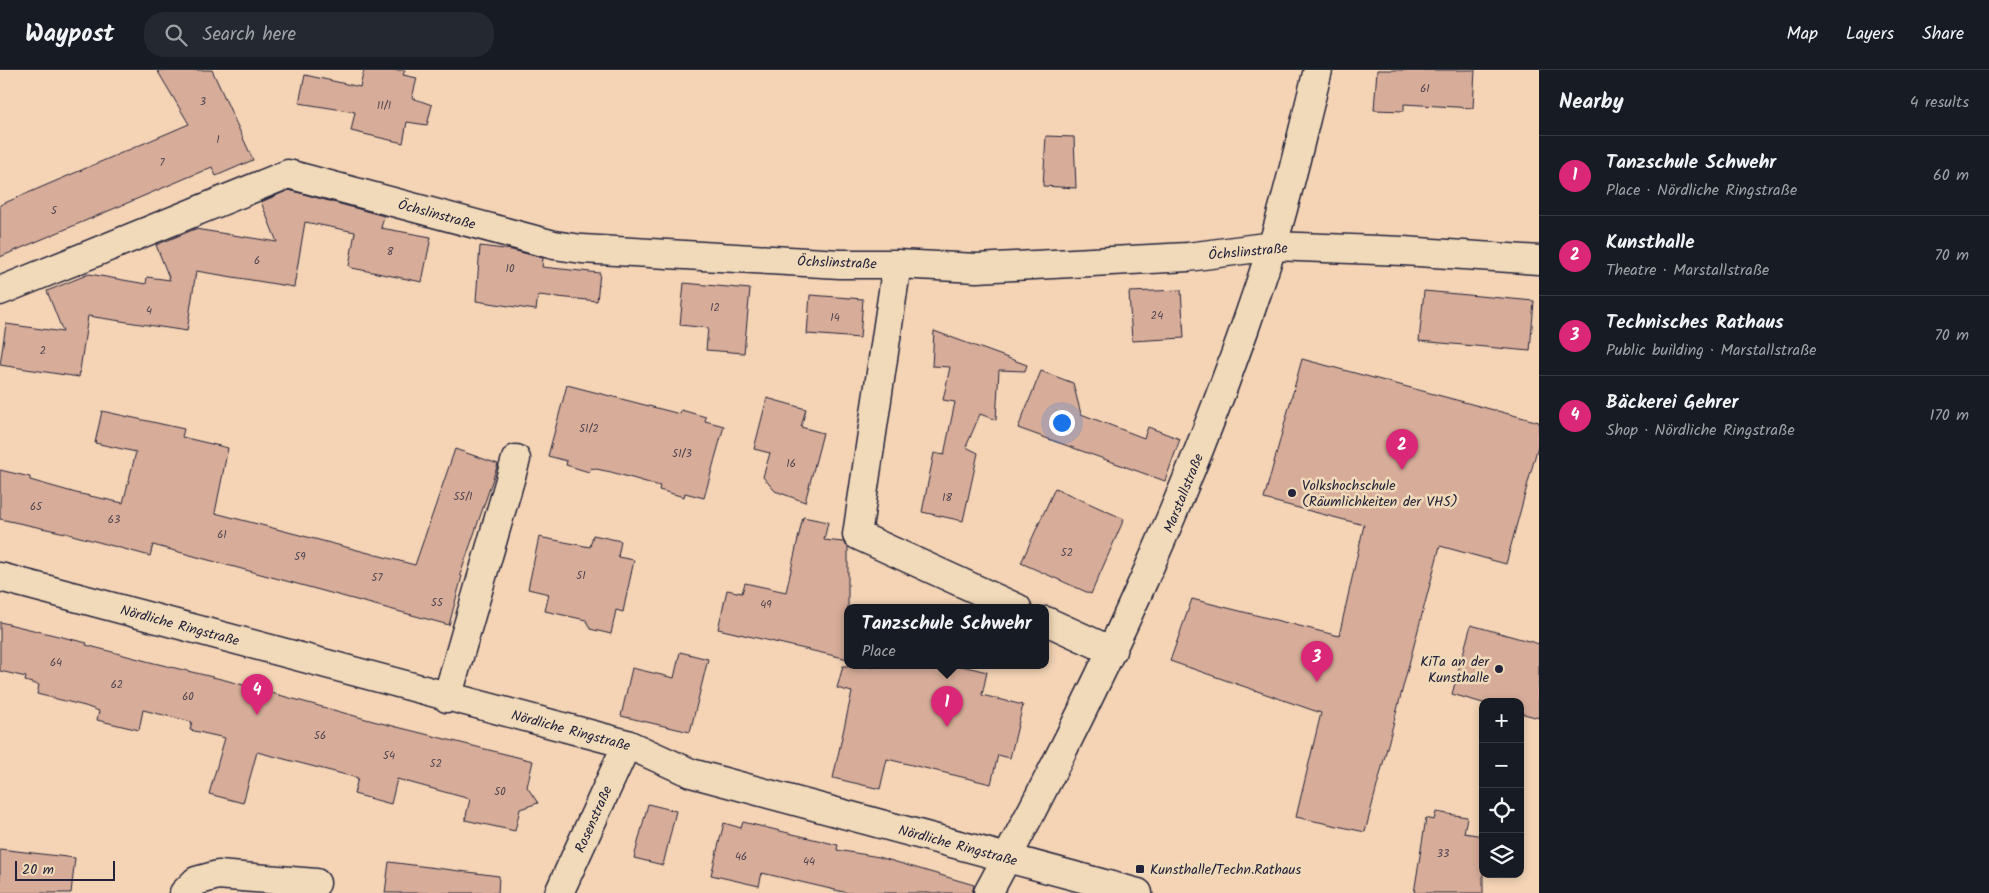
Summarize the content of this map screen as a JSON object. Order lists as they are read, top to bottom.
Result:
{
  "streets": {
    "street": [
      "Öchslinstraße",
      "Marstallstraße",
      "Nördliche Ringstraße",
      "Rosenstraße"
    ]
  },
  "crossings": [
    ["Öchslinstraße", "Marstallstraße"],
    ["Marstallstraße", "Nördliche Ringstraße"],
    ["Nördliche Ringstraße", "Rosenstraße"]
  ],
  "places": {
    "other": ["Volkshochschule (Räumlichkeiten der VHS)", "KiTa an der Kunsthalle"],
    "transit": ["Kunsthalle/Techn.Rathaus"]
  },
  "house_numbers": [
    "61",
    "3",
    "11/1",
    "1",
    "7",
    "5",
    "8",
    "6",
    "10",
    "12",
    "4",
    "24",
    "14",
    "2",
    "51/2",
    "51/3",
    "16",
    "55/1",
    "18",
    "65",
    "63",
    "61",
    "52",
    "59",
    "51",
    "57",
    "55",
    "49",
    "64",
    "62",
    "60",
    "56",
    "54",
    "52",
    "50",
    "33",
    "46",
    "44"
  ],
  "scale_bar": "20 m",
  "page": {
    "header": "Waypost",
    "search": "Search here",
    "nav": ["Map", "Layers", "Share"],
    "heading": ["Nearby", "4 results"],
    "list": [
      {
        "mark": "1",
        "name": "Tanzschule Schwehr",
        "note": "Place · Nördliche Ringstraße",
        "value": "60 m"
      },
      {
        "mark": "2",
        "name": "Kunsthalle",
        "note": "Theatre · Marstallstraße",
        "value": "70 m"
      },
      {
        "mark": "3",
        "name": "Technisches Rathaus",
        "note": "Public building · Marstallstraße",
        "value": "70 m"
      },
      {
        "mark": "4",
        "name": "Bäckerei Gehrer",
        "note": "Shop · Nördliche Ringstraße",
        "value": "170 m"
      }
    ],
    "pins": [
      "2",
      "3",
      "4",
      "1"
    ],
    "popup": ["Tanzschule Schwehr", "Place"],
    "map_buttons": ["+", "−"],
    "scale": "20 m"
  }
}
